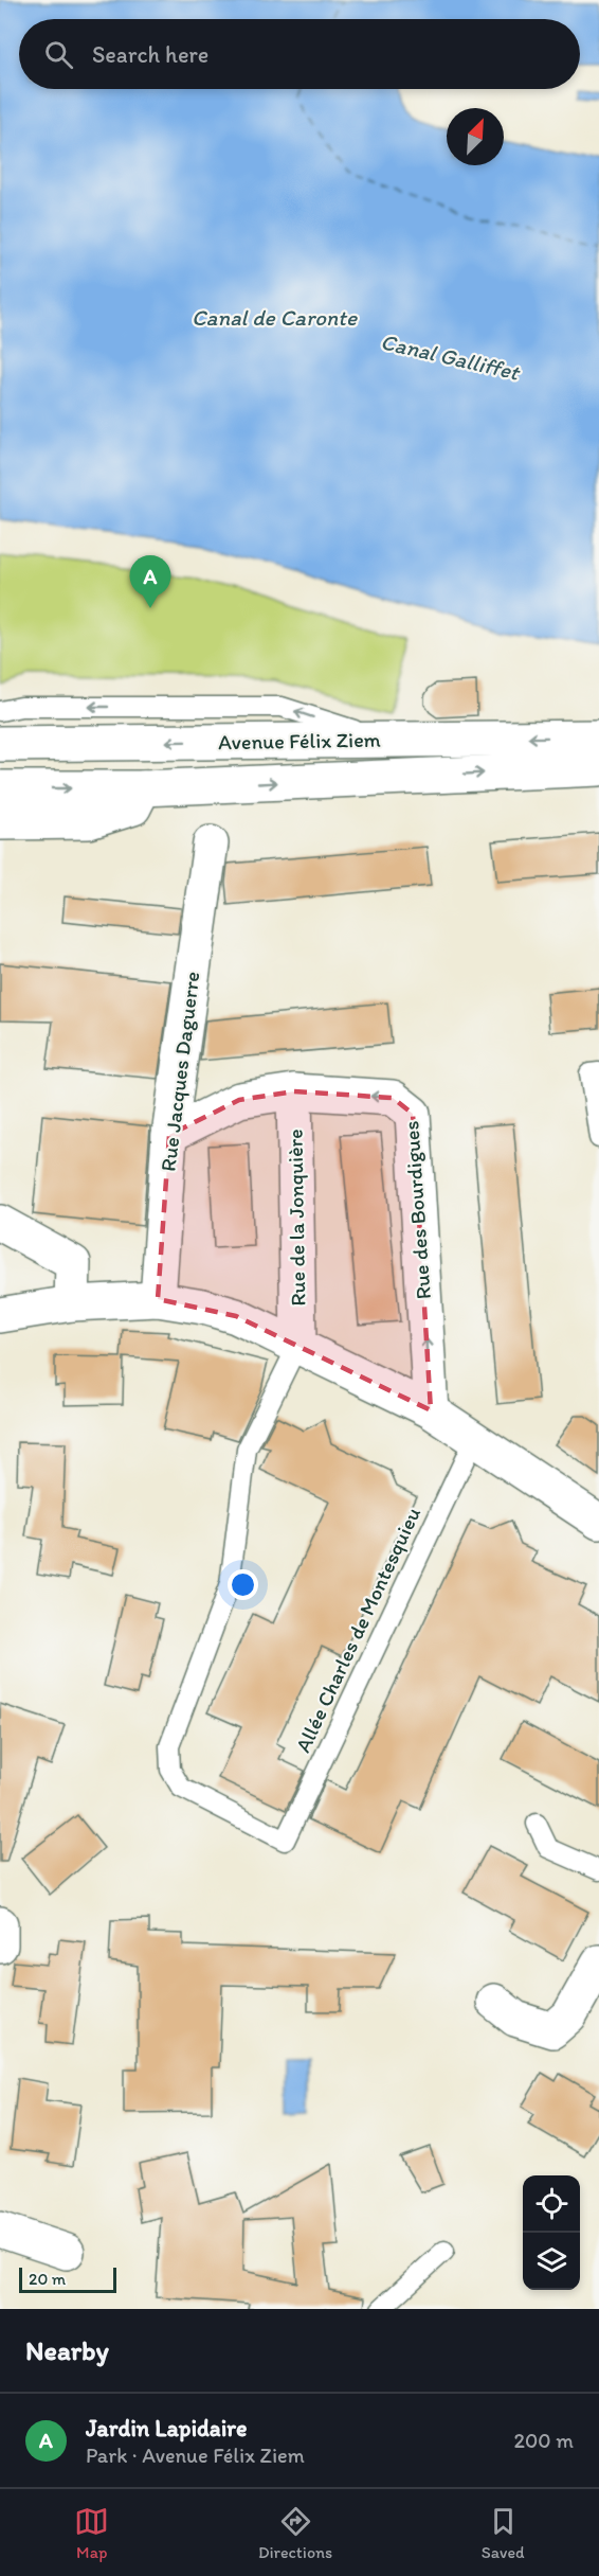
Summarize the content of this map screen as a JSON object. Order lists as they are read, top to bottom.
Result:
{
  "streets": {
    "street": [
      "Avenue Félix Ziem",
      "Rue Jacques Daguerre",
      "Rue des Bourdigues",
      "Rue de la Jonquière"
    ],
    "lane": ["Allée Charles de Montesquieu"]
  },
  "crossings": [
    ["Rue Jacques Daguerre", "Rue des Bourdigues"],
    ["Rue des Bourdigues", "Rue de la Jonquière"],
    ["Rue de la Jonquière", "Allée Charles de Montesquieu"]
  ],
  "one_way": ["Rue des Bourdigues"],
  "water": ["Canal de Caronte", "Canal Galliffet"],
  "scale_bar": "20 m",
  "north": "top right",
  "page": {
    "search": "Search here",
    "pins": "A",
    "scale": "20 m",
    "heading": "Nearby",
    "list": [
      {
        "mark": "A",
        "name": "Jardin Lapidaire",
        "note": "Park · Avenue Félix Ziem",
        "value": "200 m"
      }
    ],
    "nav": ["Map", "Directions", "Saved"]
  }
}
